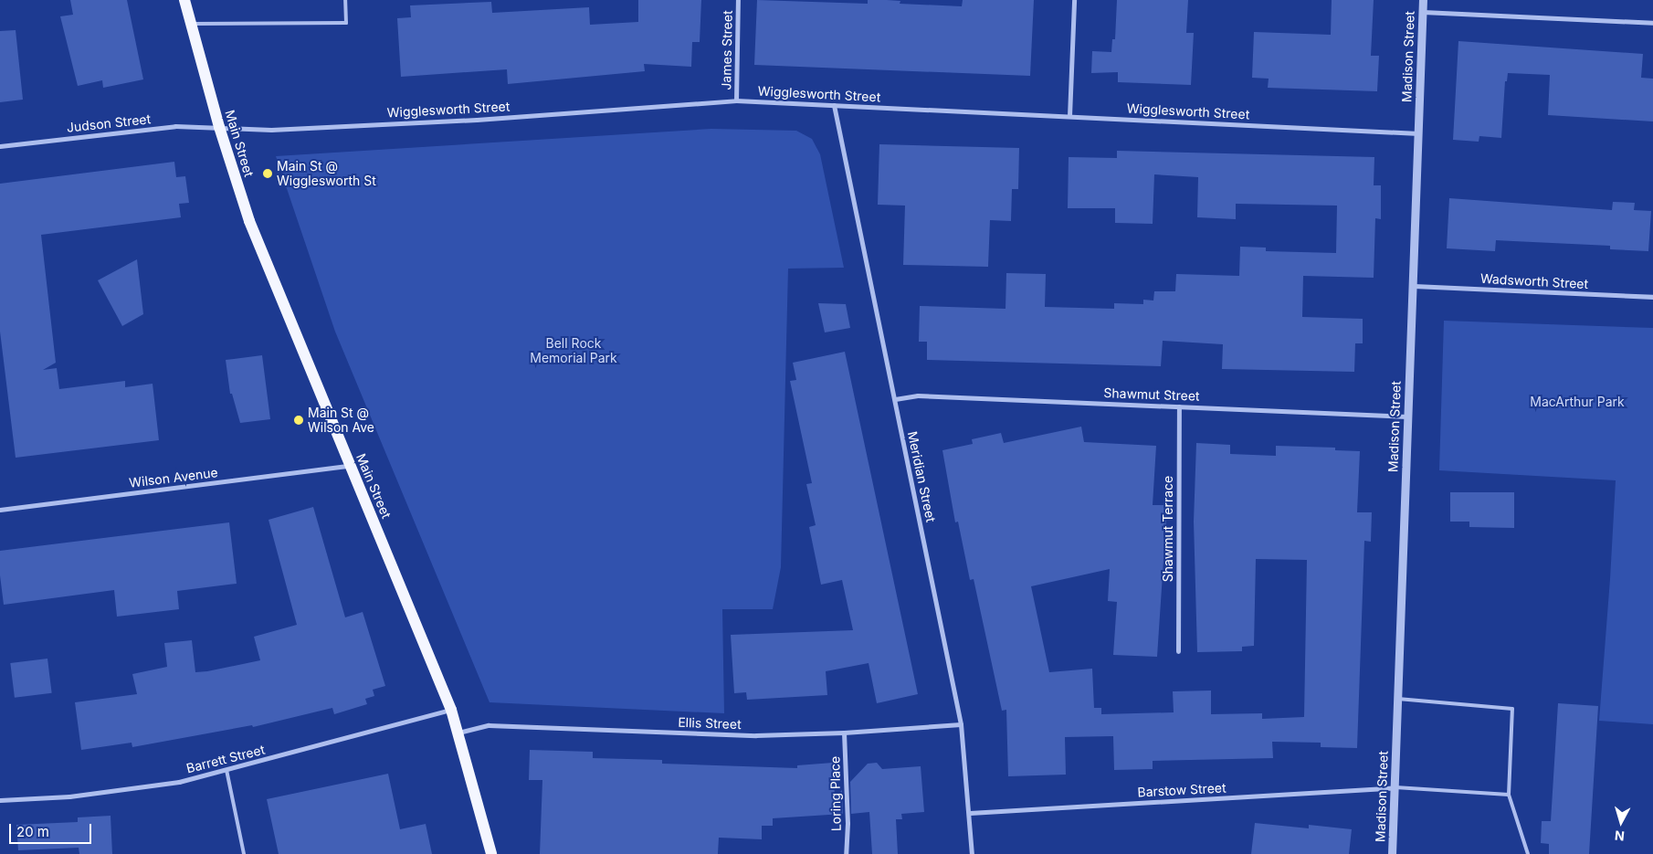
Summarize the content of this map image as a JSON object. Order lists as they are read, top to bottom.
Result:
{
  "streets": {
    "main road": ["Main Street"],
    "street": [
      "James Street",
      "Madison Street",
      "Wigglesworth Street",
      "Judson Street",
      "Wadsworth Street",
      "Shawmut Street",
      "Meridian Street",
      "Wilson Avenue",
      "Shawmut Terrace",
      "Ellis Street",
      "Barrett Street",
      "Barstow Street",
      "Loring Place"
    ]
  },
  "crossings": [
    ["James Street", "Wigglesworth Street"],
    ["Madison Street", "Wigglesworth Street"],
    ["Madison Street", "Wadsworth Street"],
    ["Madison Street", "Shawmut Street"],
    ["Madison Street", "Barstow Street"],
    ["Wigglesworth Street", "Judson Street"],
    ["Wigglesworth Street", "Main Street"],
    ["Wigglesworth Street", "Meridian Street"],
    ["Judson Street", "Main Street"],
    ["Main Street", "Wilson Avenue"],
    ["Main Street", "Ellis Street"],
    ["Main Street", "Barrett Street"],
    ["Shawmut Street", "Meridian Street"],
    ["Shawmut Street", "Shawmut Terrace"],
    ["Meridian Street", "Ellis Street"],
    ["Meridian Street", "Barstow Street"],
    ["Ellis Street", "Loring Place"]
  ],
  "parks": ["Bell Rock Memorial Park", "MacArthur Park"],
  "places": ["Main St @ Wigglesworth St", "Main St @ Wilson Ave"],
  "scale_bar": "20 m",
  "north": "bottom"
}
